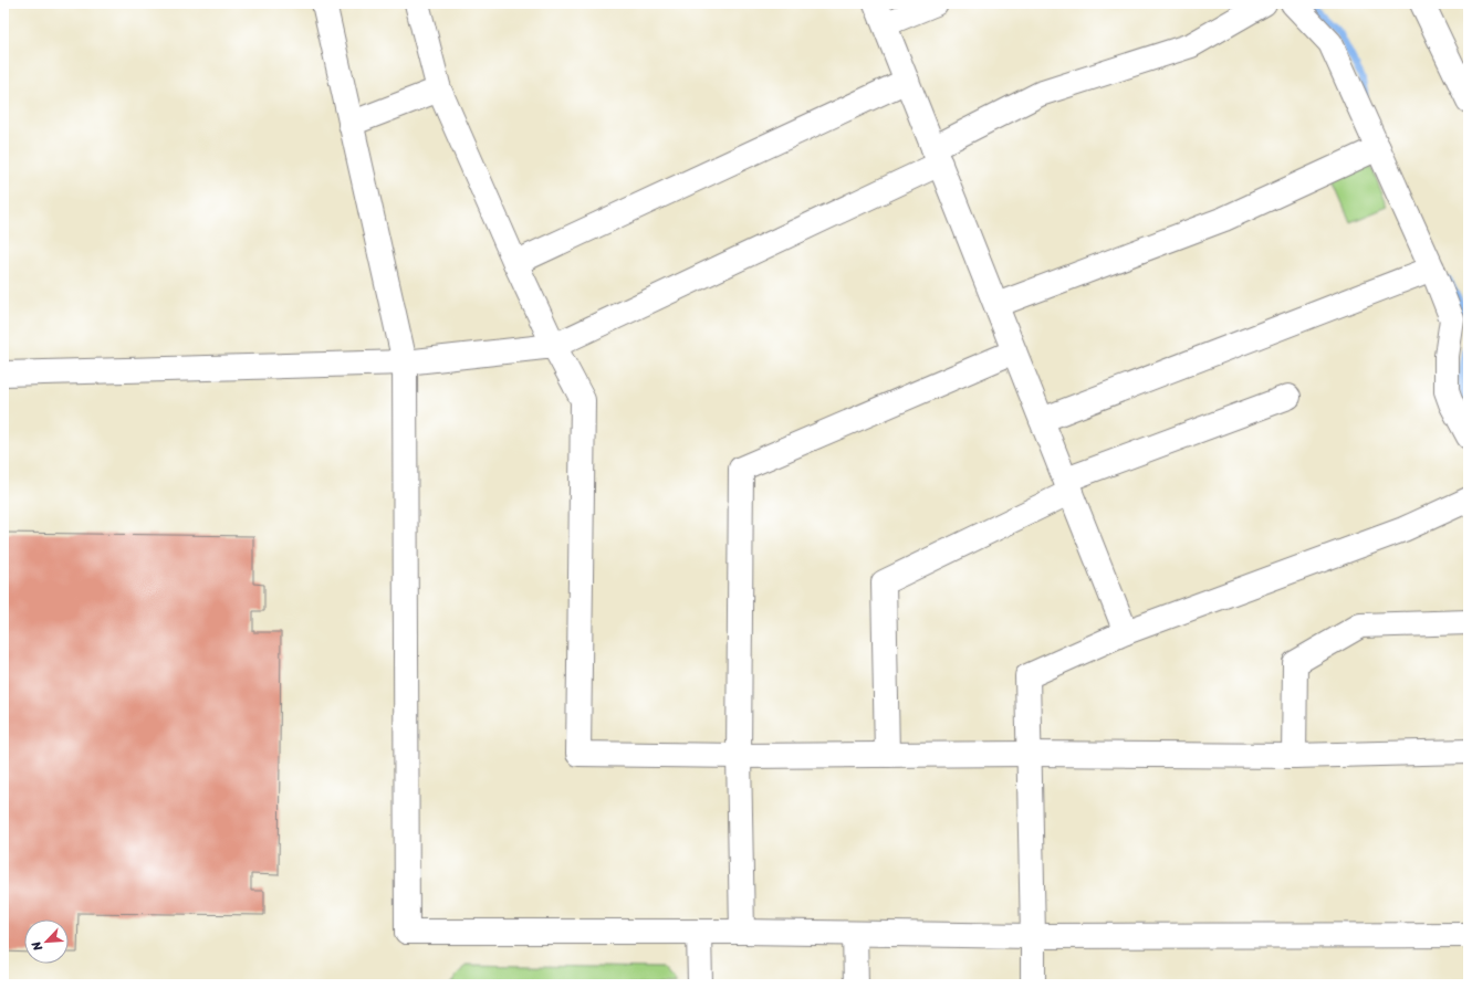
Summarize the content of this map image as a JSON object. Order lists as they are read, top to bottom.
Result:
{
  "north": "bottom left"
}
